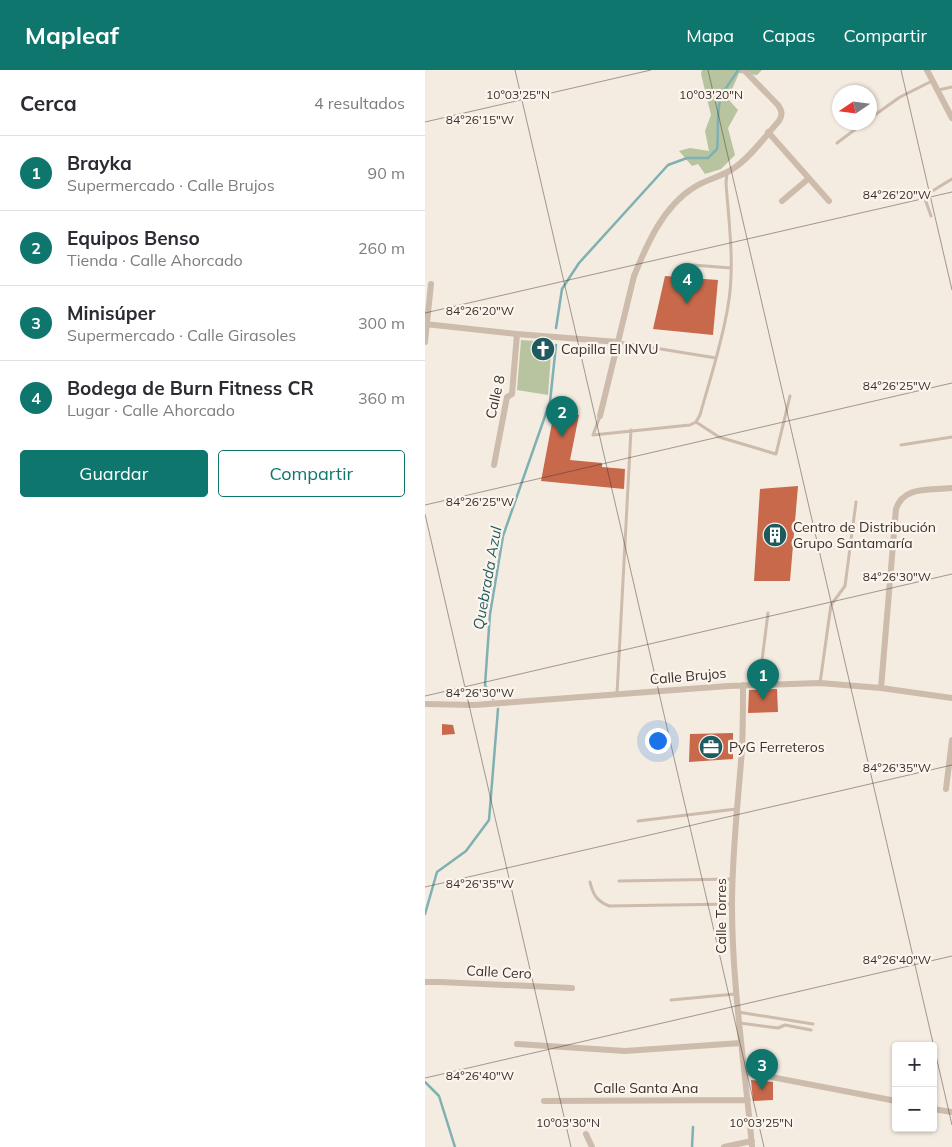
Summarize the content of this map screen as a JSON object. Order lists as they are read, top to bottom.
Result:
{
  "streets": {
    "street": [
      "Calle 8",
      "Calle Brujos",
      "Calle Torres",
      "Calle Cero",
      "Calle Santa Ana"
    ]
  },
  "crossings": [
    ["Calle Brujos", "Calle Torres"],
    ["Calle Torres", "Calle Santa Ana"]
  ],
  "water": ["Quebrada Azul"],
  "places": {
    "church": ["Capilla El INVU"],
    "building": ["Centro de Distribución Grupo Santamaría"],
    "office": ["PyG Ferreteros"]
  },
  "north": "left",
  "page": {
    "header": "Mapleaf",
    "nav": ["Mapa", "Capas", "Compartir"],
    "heading": ["Cerca", "4 resultados"],
    "list": [
      {
        "mark": "1",
        "name": "Brayka",
        "note": "Supermercado · Calle Brujos",
        "value": "90 m"
      },
      {
        "mark": "2",
        "name": "Equipos Benso",
        "note": "Tienda · Calle Ahorcado",
        "value": "260 m"
      },
      {
        "mark": "3",
        "name": "Minisúper",
        "note": "Supermercado · Calle Girasoles",
        "value": "300 m"
      },
      {
        "mark": "4",
        "name": "Bodega de Burn Fitness CR",
        "note": "Lugar · Calle Ahorcado",
        "value": "360 m"
      }
    ],
    "pins": [
      "4",
      "2",
      "1",
      "3"
    ],
    "buttons": ["Guardar", "Compartir"],
    "map_buttons": ["+", "−"]
  },
  "coordinates": [
    "10°03'25\"N",
    "10°03'20\"N",
    "84°26'15\"W",
    "84°26'20\"W",
    "84°26'25\"W",
    "84°26'30\"W",
    "84°26'35\"W",
    "84°26'40\"W",
    "10°03'30\"N"
  ]
}
